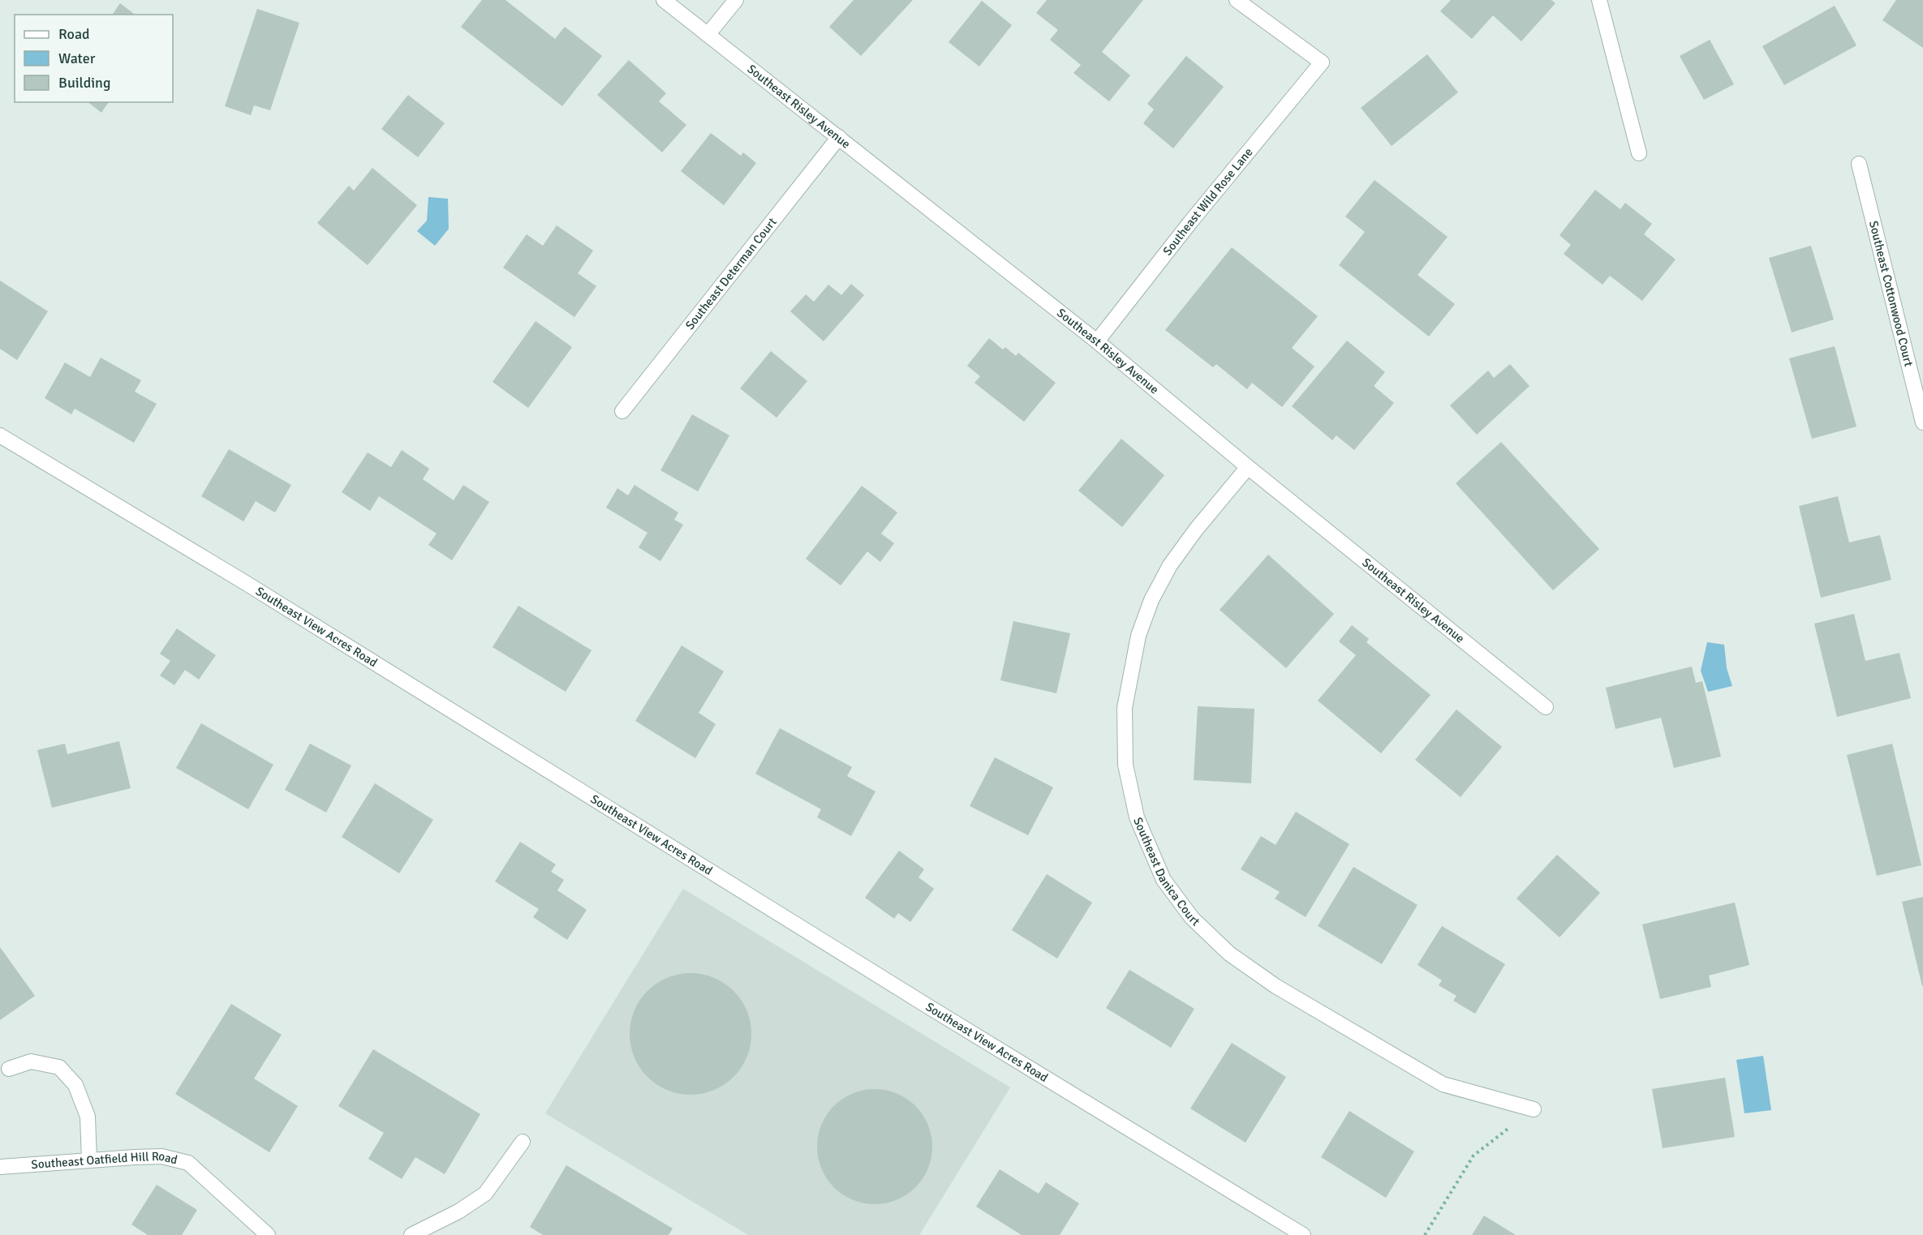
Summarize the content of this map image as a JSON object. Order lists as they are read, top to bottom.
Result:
{
  "streets": {
    "street": [
      "Southeast Risley Avenue",
      "Southeast Wild Rose Lane",
      "Southeast Determan Court",
      "Southeast Cottonwood Court",
      "Southeast View Acres Road",
      "Southeast Danica Court",
      "Southeast Oatfield Hill Road"
    ]
  },
  "crossings": [
    ["Southeast Risley Avenue", "Southeast Wild Rose Lane"],
    ["Southeast Risley Avenue", "Southeast Determan Court"],
    ["Southeast Risley Avenue", "Southeast Danica Court"]
  ],
  "legend": ["Road", "Water", "Building"]
}
